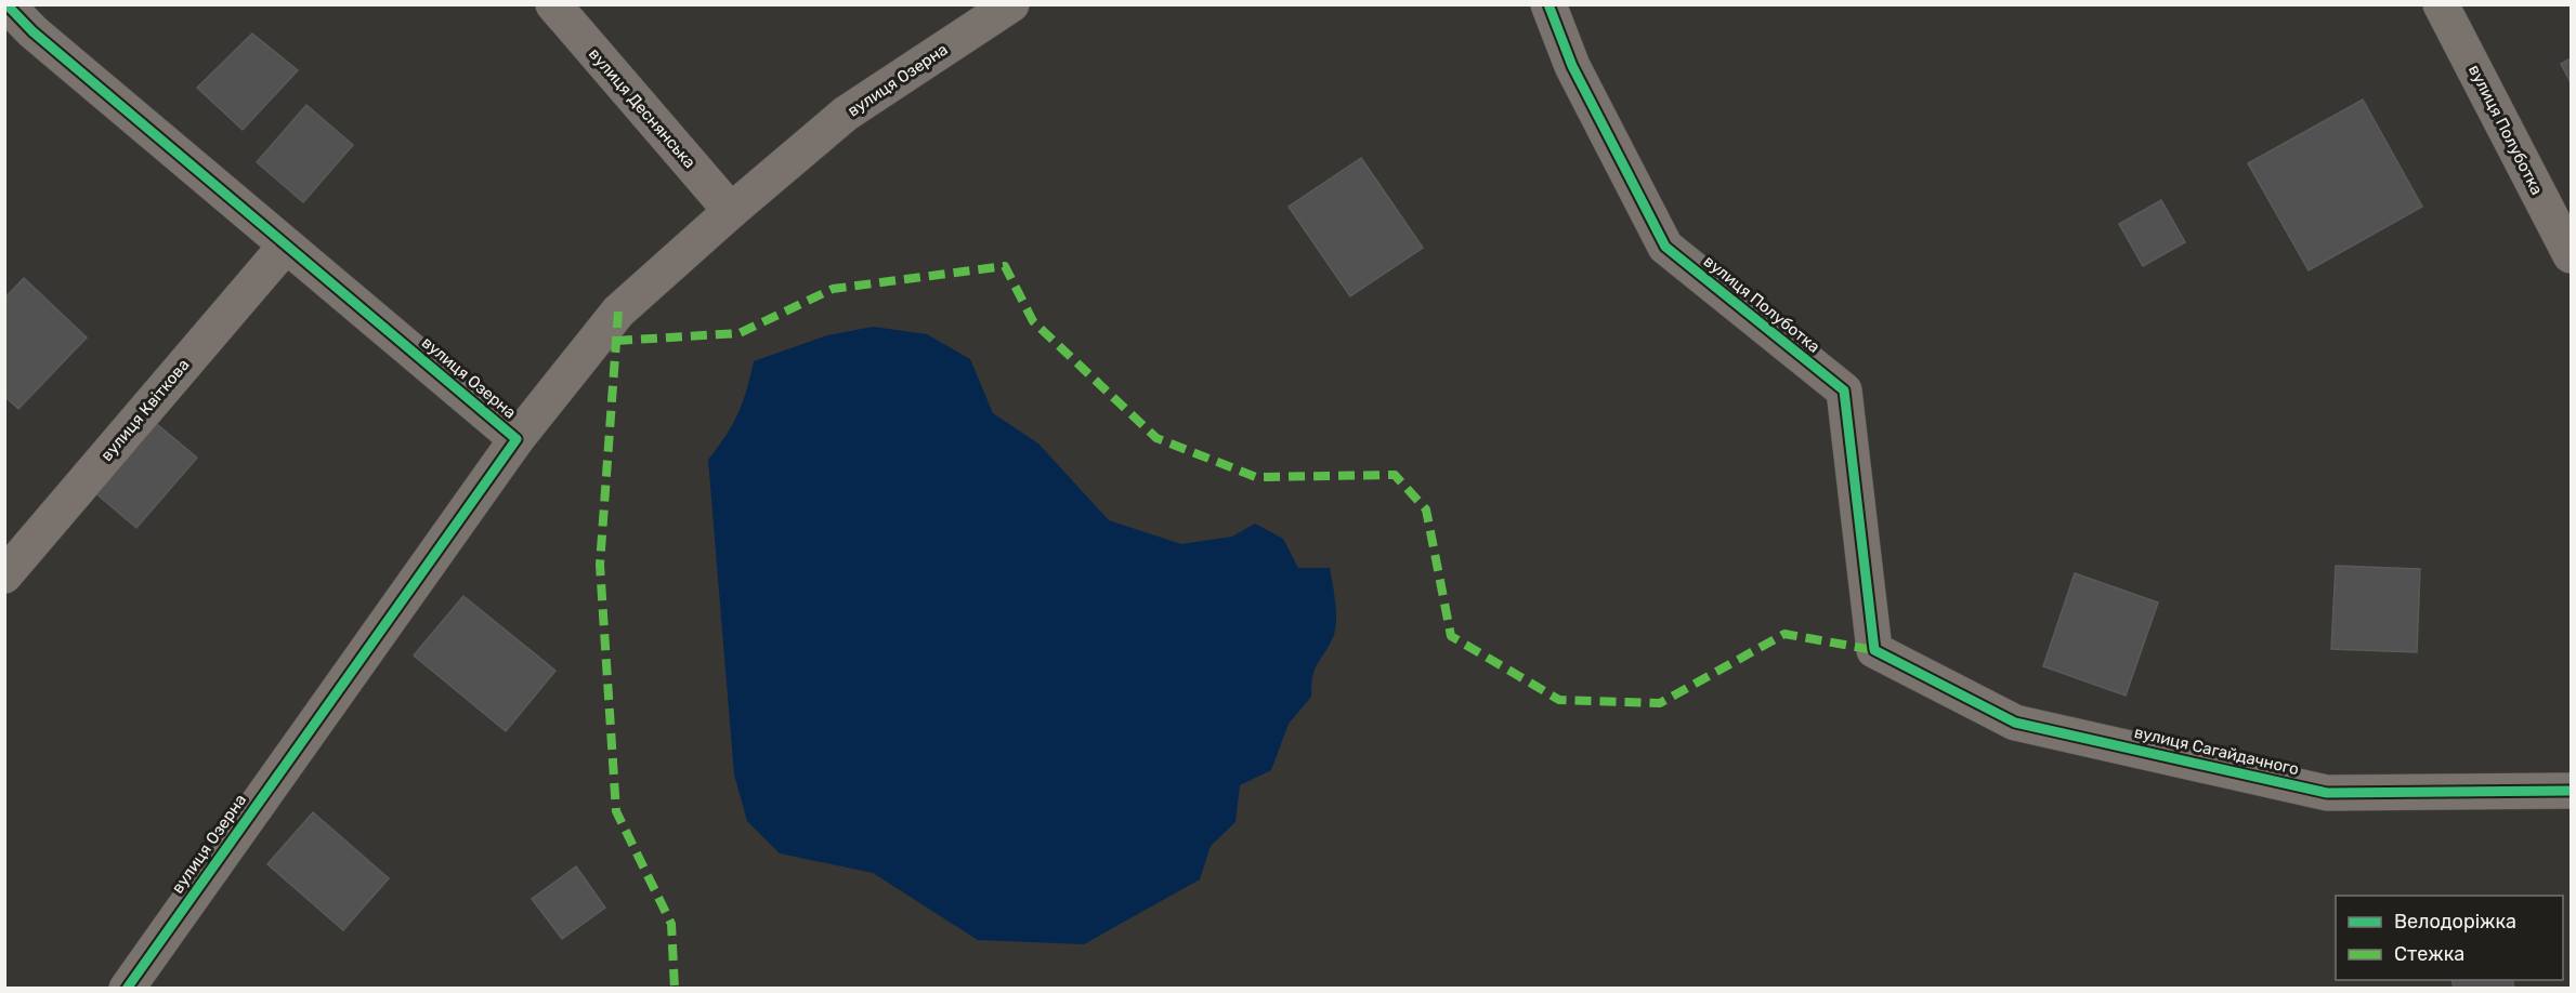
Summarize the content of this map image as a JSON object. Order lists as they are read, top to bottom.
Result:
{
  "streets": {
    "street": [
      "вулиця Озерна",
      "вулиця Деснянська",
      "вулиця Полуботка",
      "вулиця Квіткова",
      "вулиця Сагайдачного"
    ]
  },
  "crossings": [
    ["вулиця Озерна", "вулиця Деснянська"],
    ["вулиця Озерна", "вулиця Квіткова"],
    ["вулиця Полуботка", "вулиця Сагайдачного"]
  ],
  "legend": ["Велодоріжка", "Стежка"]
}
